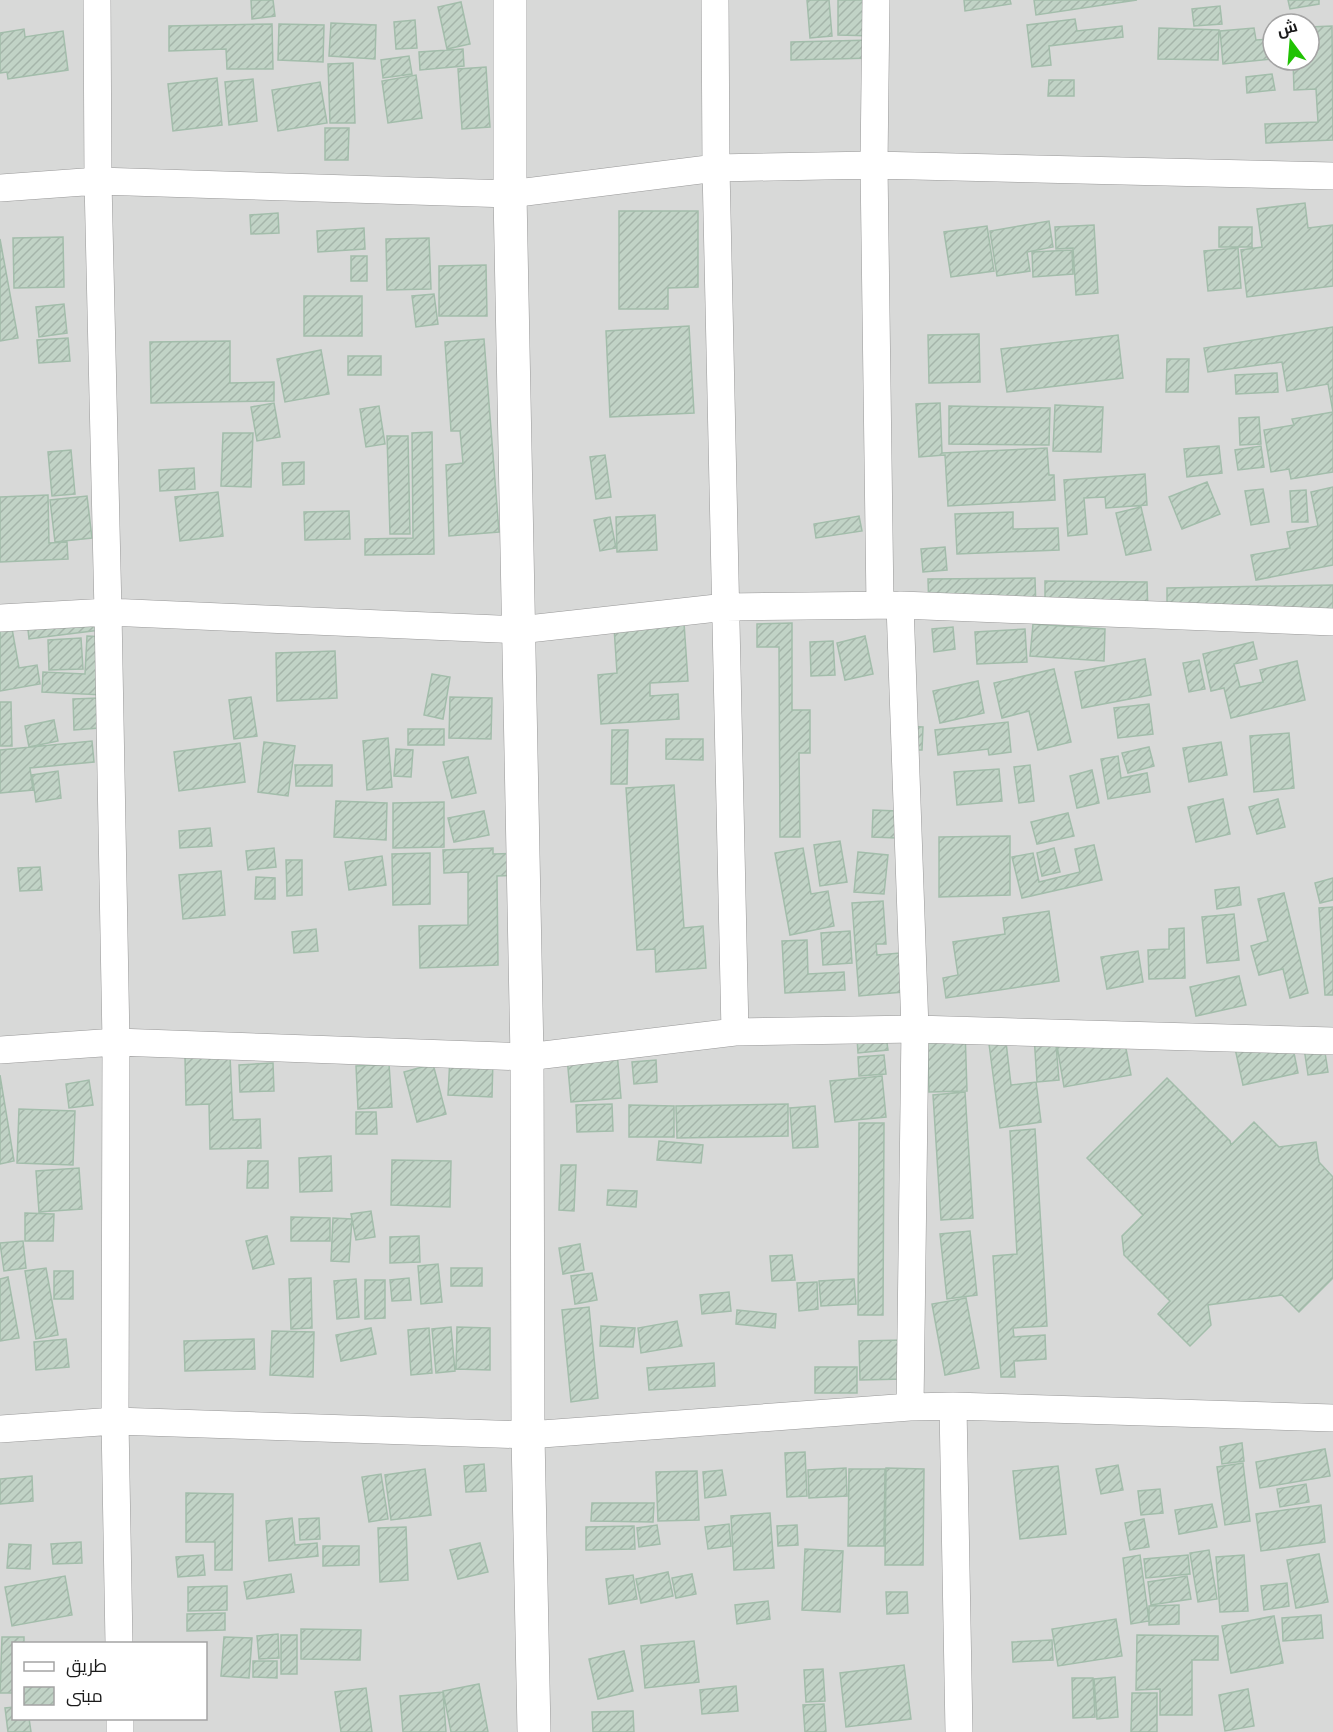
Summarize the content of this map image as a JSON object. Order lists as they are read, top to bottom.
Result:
{
  "legend": ["طريق", "مبنى"],
  "north": "top"
}
